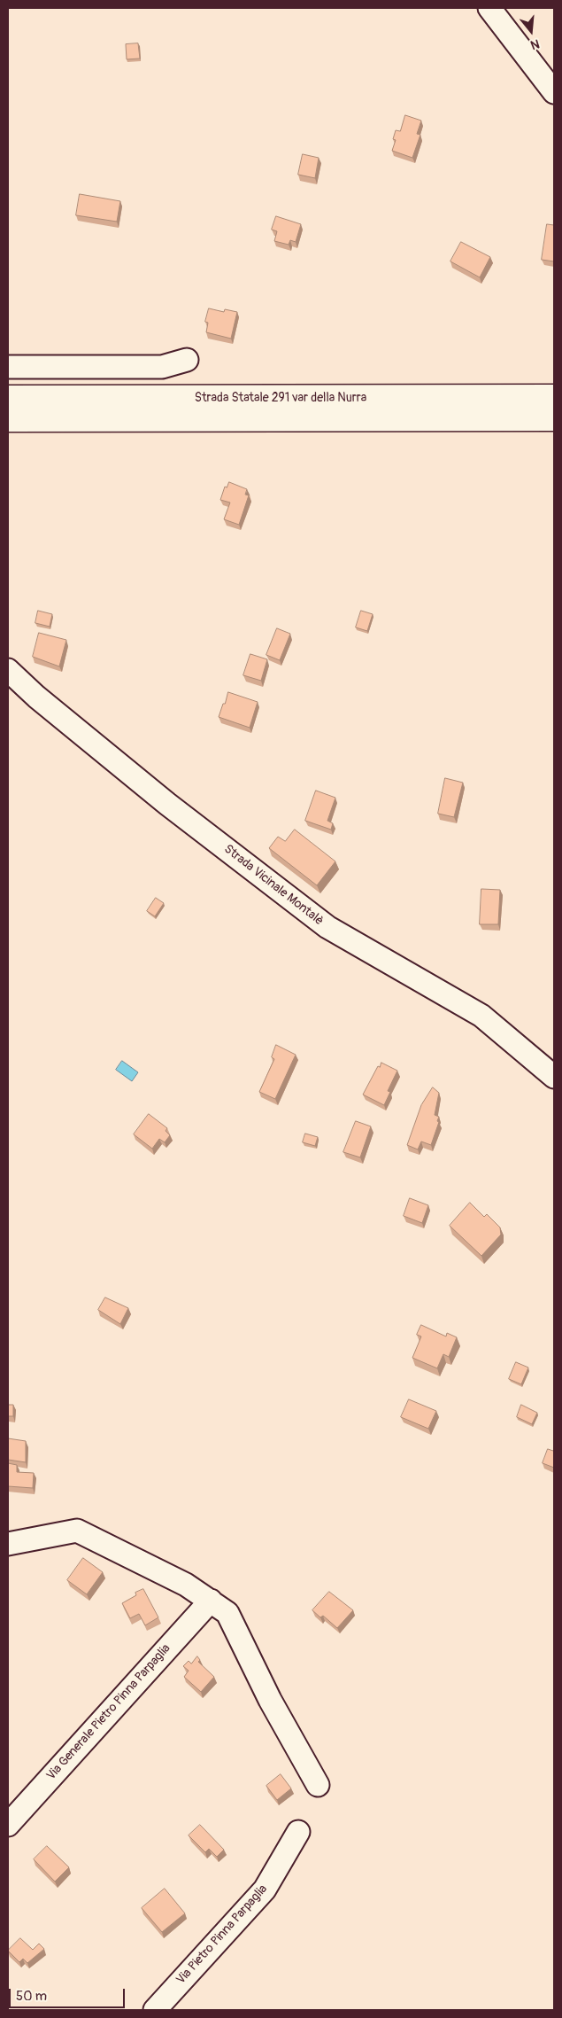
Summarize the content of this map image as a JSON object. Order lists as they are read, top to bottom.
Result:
{
  "streets": {
    "highway": ["Strada Statale 291 var della Nurra"],
    "street": ["Strada Vicinale Montalè", "Via Generale Pietro Pinna Parpaglia", "Via Pietro Pinna Parpaglia"]
  },
  "scale_bar": "50 m",
  "north": "bottom"
}
